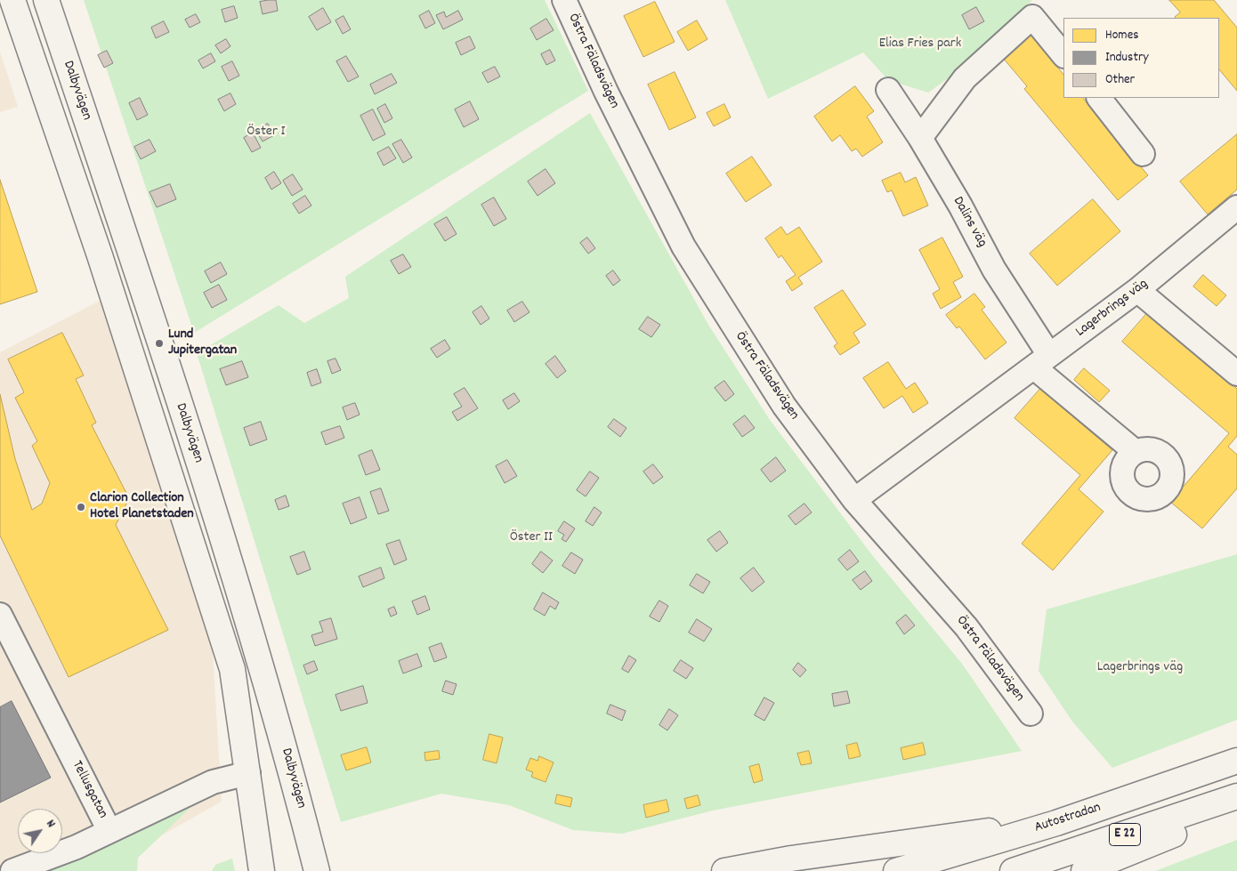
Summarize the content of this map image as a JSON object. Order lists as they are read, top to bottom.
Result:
{
  "streets": {
    "main road": ["Dalbyvägen", "Autostradan", "E 22"],
    "street": [
      "Östra Fäladsvägen",
      "Dalins väg",
      "Lagerbrings väg",
      "Tellusgatan"
    ]
  },
  "crossings": [
    ["Östra Fäladsvägen", "Lagerbrings väg"],
    ["Dalbyvägen", "Tellusgatan"],
    ["Dalins väg", "Lagerbrings väg"]
  ],
  "parks": [
    "Elias Fries park",
    "Öster I",
    "Öster II",
    "Lagerbrings väg"
  ],
  "places": ["Lund Jupitergatan", "Clarion Collection Hotel Planetstaden"],
  "legend": ["Homes", "Industry", "Other"],
  "north": "top right"
}
